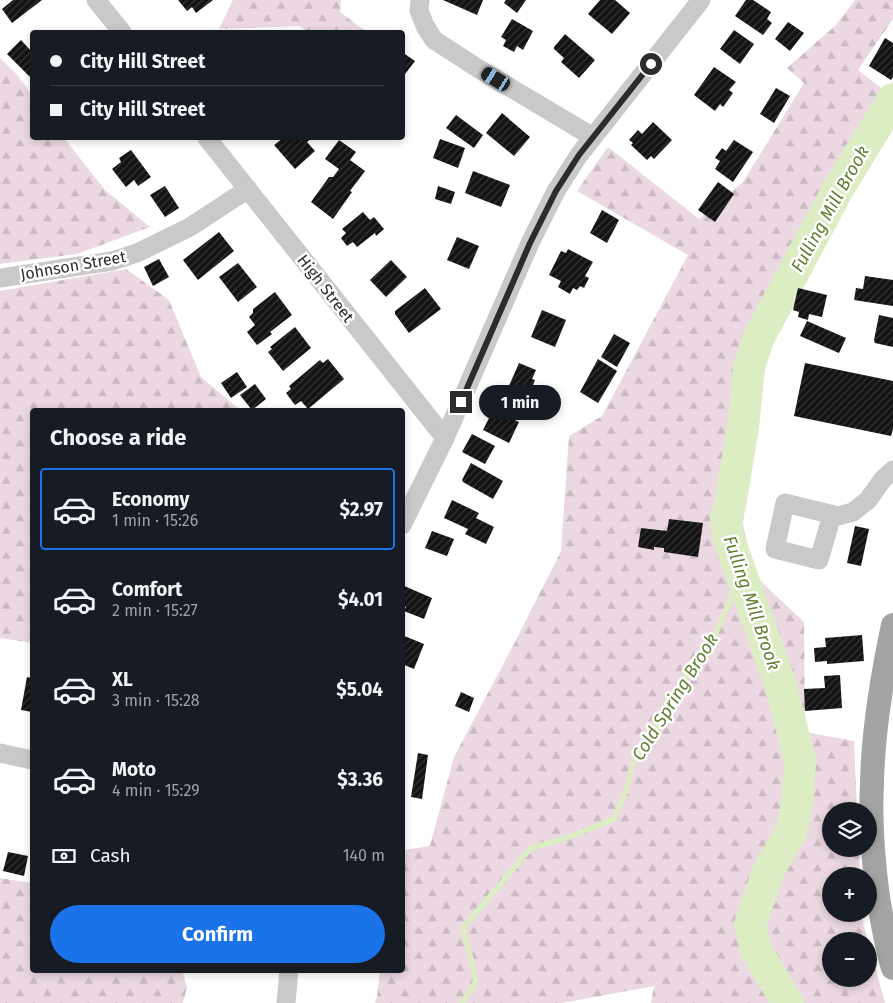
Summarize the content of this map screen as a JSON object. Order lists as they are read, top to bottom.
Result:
{
  "streets": {
    "street": ["Johnson Street", "High Street"]
  },
  "crossings": [
    ["Johnson Street", "High Street"]
  ],
  "water": ["Fulling Mill Brook", "Cold Spring Brook"],
  "page": {
    "banner": ["City Hill Street", "City Hill Street"],
    "bubble": "1 min",
    "heading": "Choose a ride",
    "list": [
      {
        "name": "Economy",
        "note": "1 min · 15:26",
        "value": "$2.97"
      },
      {
        "name": "Comfort",
        "note": "2 min · 15:27",
        "value": "$4.01"
      },
      {
        "name": "XL",
        "note": "3 min · 15:28",
        "value": "$5.04"
      },
      {
        "name": "Moto",
        "note": "4 min · 15:29",
        "value": "$3.36"
      }
    ],
    "map_buttons": ["+", "−"],
    "pay": ["Cash", "140 m"],
    "buttons": "Confirm"
  }
}
